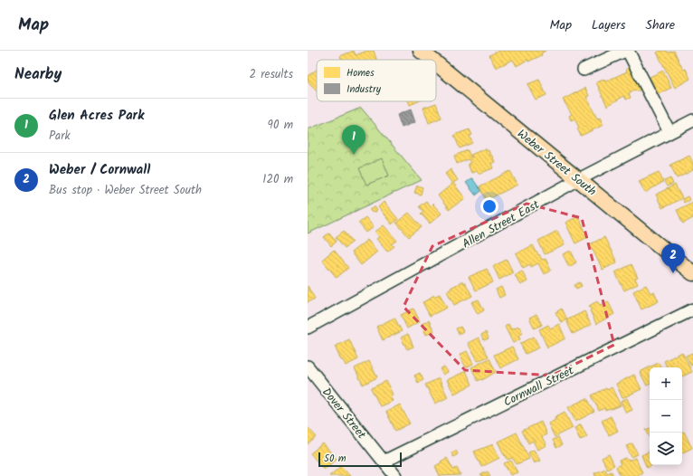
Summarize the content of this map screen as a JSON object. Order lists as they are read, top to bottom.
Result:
{
  "streets": {
    "main road": ["Weber Street South"],
    "street": ["Allen Street East", "Cornwall Street", "Dover Street"]
  },
  "crossings": [
    ["Weber Street South", "Allen Street East"],
    ["Cornwall Street", "Dover Street"]
  ],
  "legend": ["Homes", "Industry"],
  "scale_bar": "50 m",
  "page": {
    "header": "Map",
    "nav": ["Map", "Layers", "Share"],
    "heading": ["Nearby", "2 results"],
    "list": [
      {
        "mark": "1",
        "name": "Glen Acres Park",
        "note": "Park",
        "value": "90 m"
      },
      {
        "mark": "2",
        "name": "Weber / Cornwall",
        "note": "Bus stop · Weber Street South",
        "value": "120 m"
      }
    ],
    "pins": ["1", "2"],
    "map_buttons": ["+", "−"],
    "scale": "50 m"
  }
}
